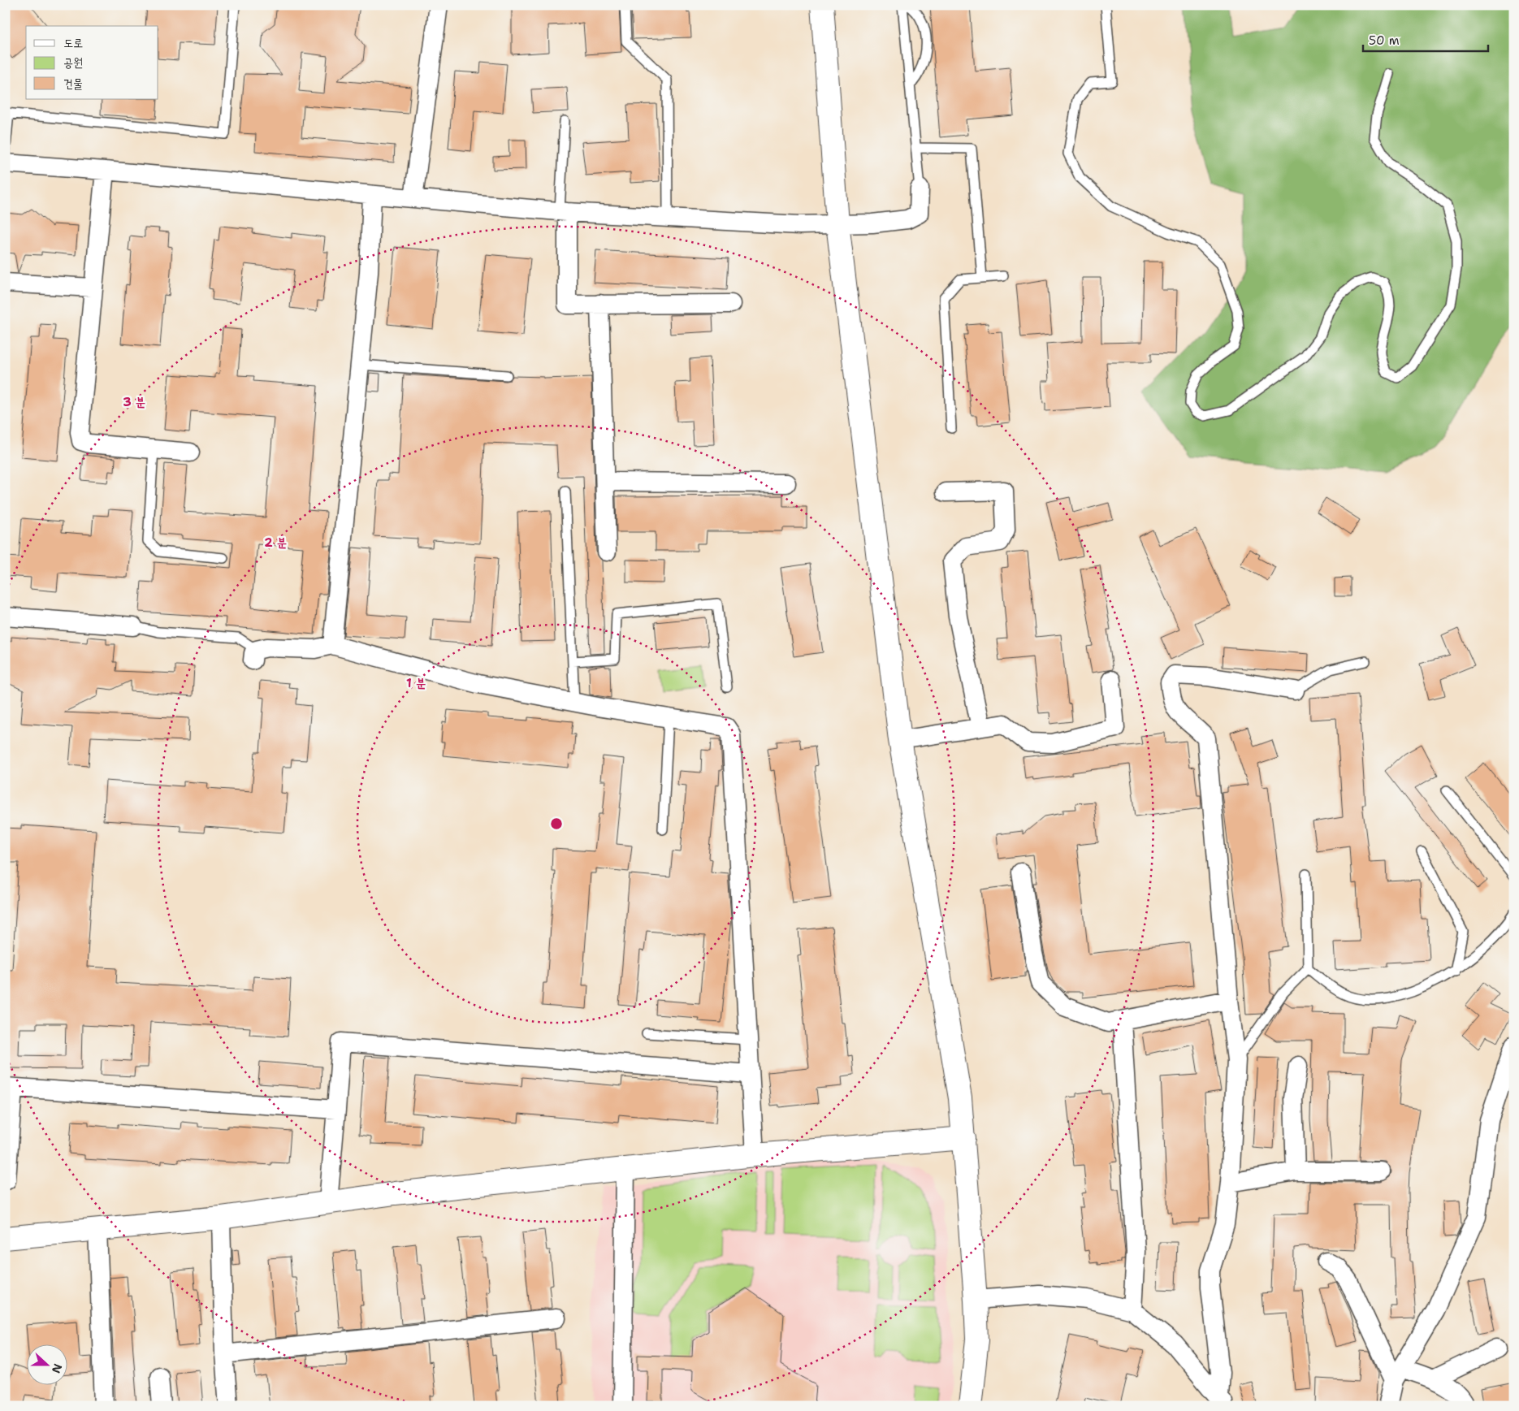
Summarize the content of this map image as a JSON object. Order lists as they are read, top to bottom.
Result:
{
  "legend": ["도로", "공원", "건물"],
  "scale_bar": "50 m",
  "north": "right",
  "rings": ["3 분", "2 분", "1 분"]
}
